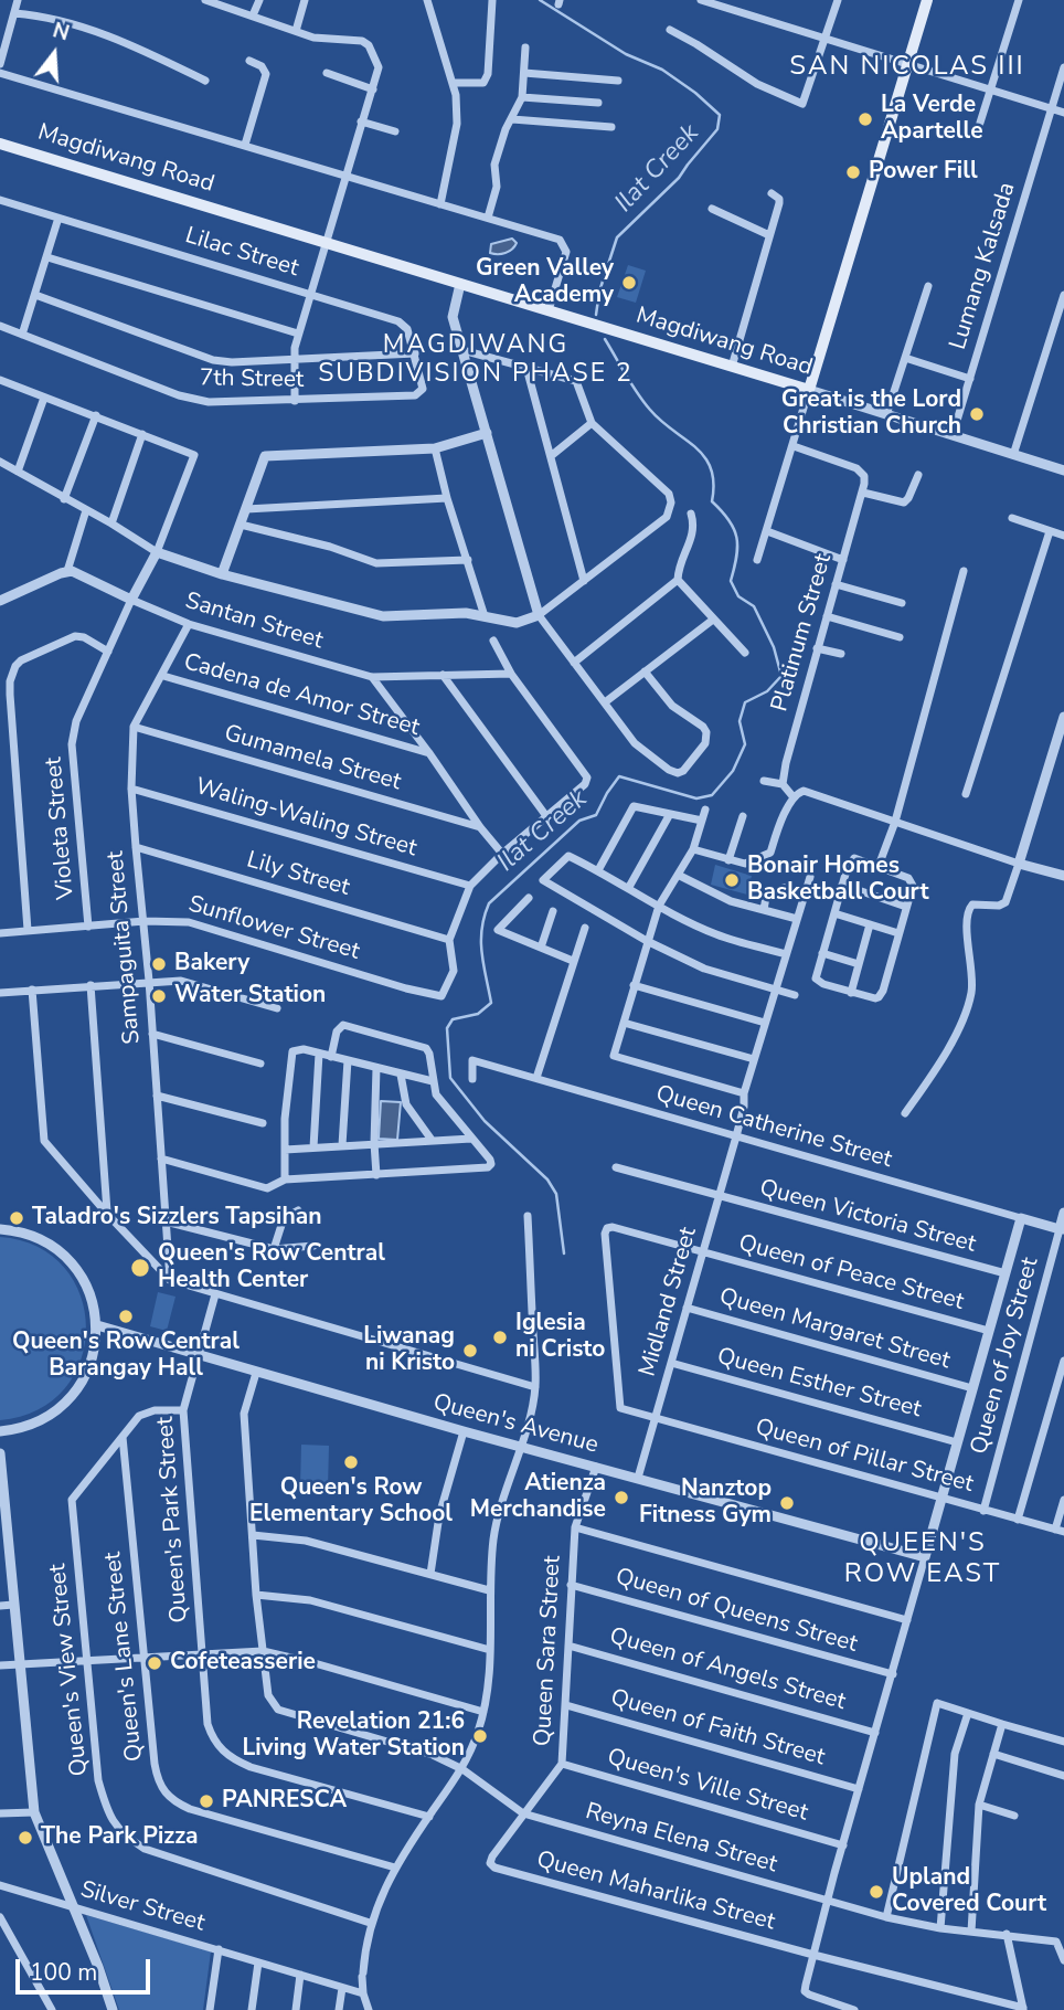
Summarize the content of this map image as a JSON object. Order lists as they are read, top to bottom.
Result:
{
  "streets": {
    "main road": ["Magdiwang Road"],
    "street": [
      "Lilac Street",
      "Lumang Kalsada",
      "7th Street",
      "Santan Street",
      "Platinum Street",
      "Cadena de Amor Street",
      "Gumamela Street",
      "Waling-Waling Street",
      "Violeta Street",
      "Lily Street",
      "Sunflower Street",
      "Sampaguita Street",
      "Queen Catherine Street",
      "Queen Victoria Street",
      "Queen of Peace Street",
      "Midland Street",
      "Queen Margaret Street",
      "Queen of Joy Street",
      "Queen Esther Street",
      "Queen's Avenue",
      "Queen of Pillar Street",
      "Queen's Park Street",
      "Queen of Queens Street",
      "Queen Sara Street",
      "Queen's Lane Street",
      "Queen's View Street",
      "Queen of Angels Street",
      "Queen of Faith Street",
      "Queen's Ville Street",
      "Reyna Elena Street",
      "Queen Maharlika Street",
      "Silver Street"
    ]
  },
  "crossings": [
    ["Magdiwang Road", "Lumang Kalsada"],
    ["Lilac Street", "7th Street"],
    ["Santan Street", "Violeta Street"],
    ["Santan Street", "Sampaguita Street"],
    ["Cadena de Amor Street", "Sampaguita Street"],
    ["Gumamela Street", "Sampaguita Street"],
    ["Waling-Waling Street", "Sampaguita Street"],
    ["Violeta Street", "Sunflower Street"],
    ["Lily Street", "Sunflower Street"],
    ["Lily Street", "Sampaguita Street"],
    ["Sunflower Street", "Sampaguita Street"],
    ["Queen Catherine Street", "Midland Street"],
    ["Queen Catherine Street", "Queen of Joy Street"],
    ["Queen Victoria Street", "Midland Street"],
    ["Queen of Peace Street", "Midland Street"],
    ["Queen of Peace Street", "Queen of Pillar Street"],
    ["Midland Street", "Queen Margaret Street"],
    ["Midland Street", "Queen Esther Street"],
    ["Midland Street", "Queen's Avenue"],
    ["Midland Street", "Queen of Pillar Street"],
    ["Queen of Joy Street", "Queen of Pillar Street"],
    ["Queen's Avenue", "Queen's Park Street"],
    ["Queen's Avenue", "Queen Sara Street"],
    ["Queen's Avenue", "Reyna Elena Street"],
    ["Queen of Queens Street", "Queen Sara Street"],
    ["Queen Sara Street", "Queen of Angels Street"],
    ["Queen Sara Street", "Queen of Faith Street"],
    ["Queen Sara Street", "Queen's Ville Street"],
    ["Queen Sara Street", "Reyna Elena Street"],
    ["Queen Sara Street", "Queen Maharlika Street"],
    ["Queen's Lane Street", "Queen's View Street"]
  ],
  "districts": ["SAN NICOLAS III", "MAGDIWANG SUBDIVISION PHASE 2", "QUEEN'S ROW EAST"],
  "water": ["Ilat Creek"],
  "places": [
    "La Verde Apartelle",
    "Power Fill",
    "Green Valley Academy",
    "Great is the Lord Christian Church",
    "Bonair Homes Basketball Court",
    "Bakery",
    "Water Station",
    "Taladro's Sizzlers Tapsihan",
    "Queen's Row Central Health Center",
    "Queen's Row Central Barangay Hall",
    "Iglesia ni Cristo",
    "Liwanag ni Kristo",
    "Queen's Row Elementary School",
    "Atienza Merchandise",
    "Nanztop Fitness Gym",
    "Cofeteasserie",
    "Revelation 21:6 Living Water Station",
    "PANRESCA",
    "The Park Pizza",
    "Upland Covered Court"
  ],
  "scale_bar": "100 m",
  "north": "top"
}
